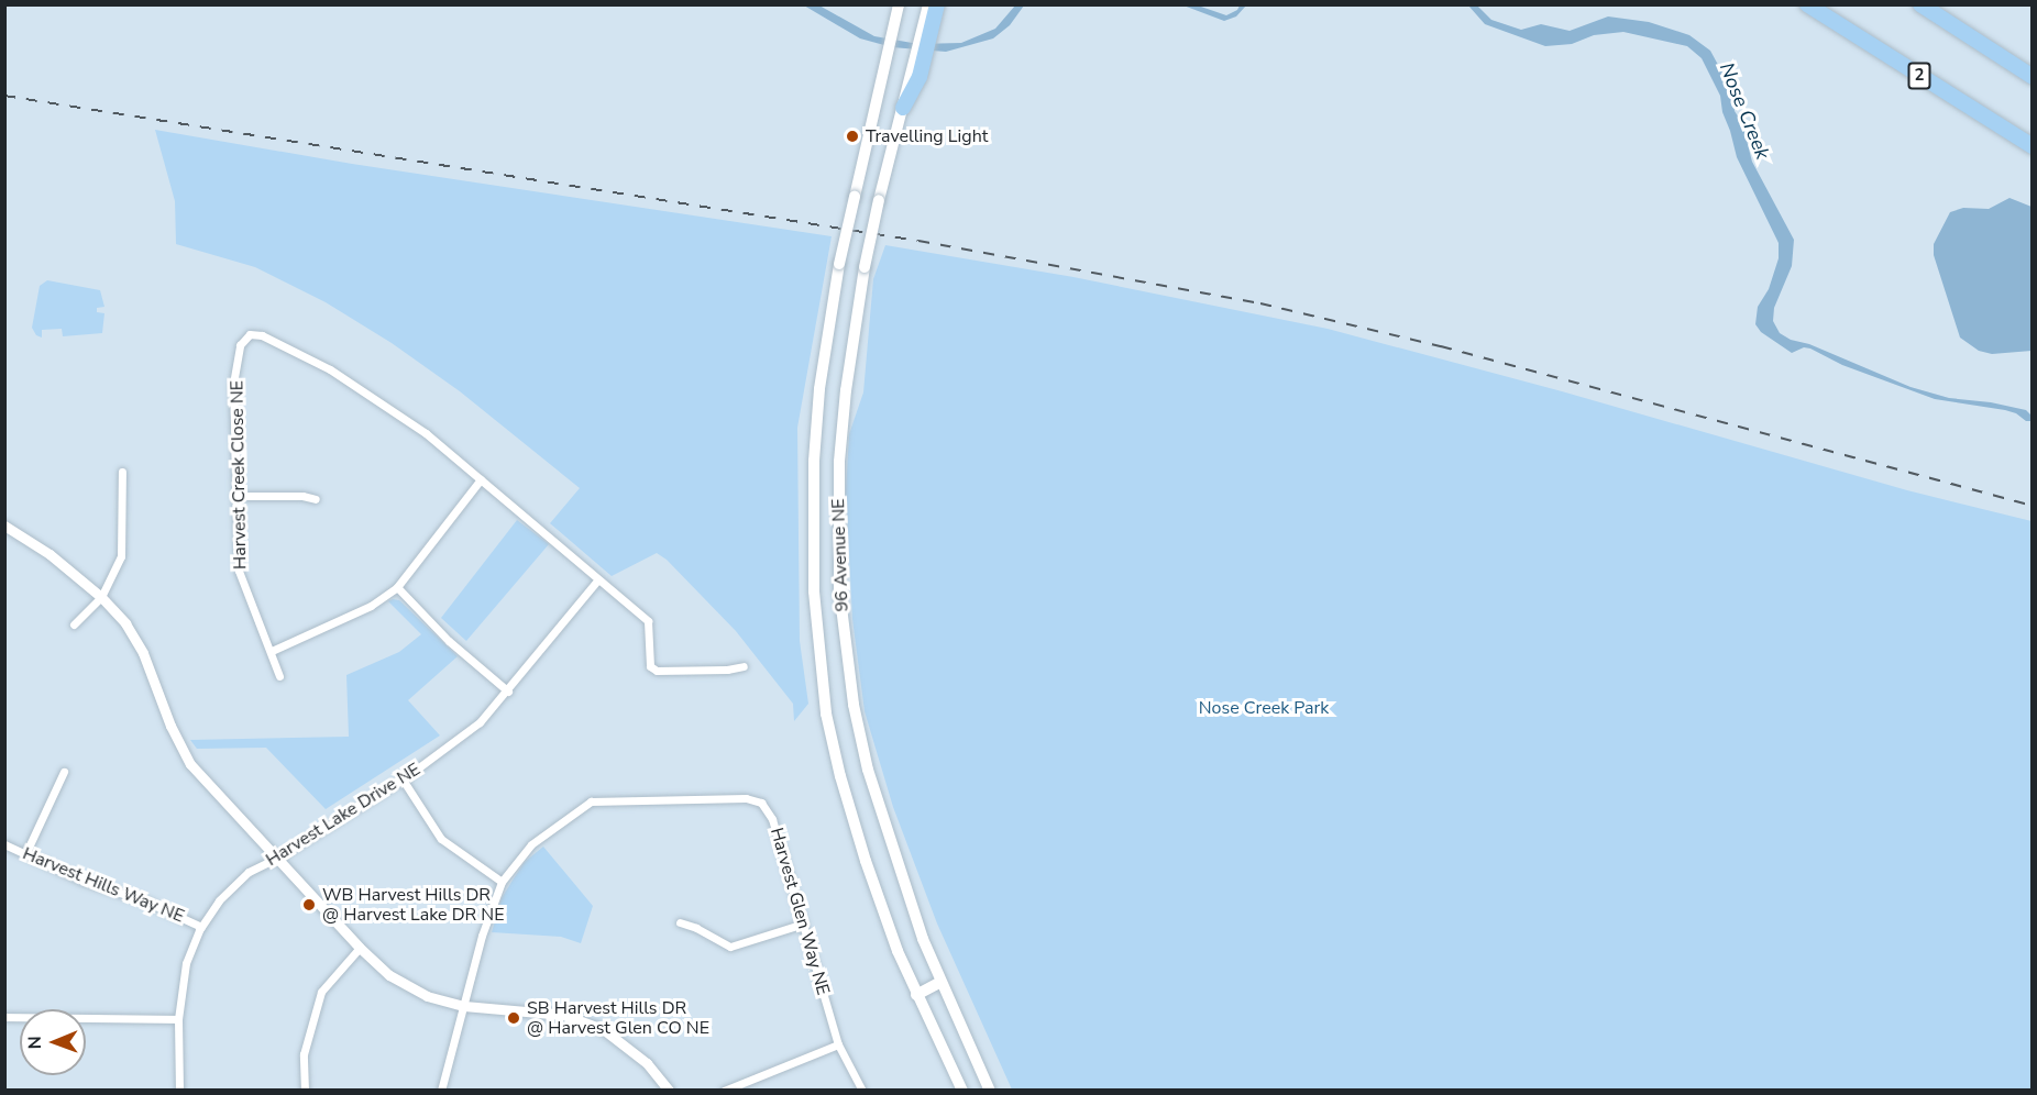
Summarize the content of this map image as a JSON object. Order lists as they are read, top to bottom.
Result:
{
  "streets": {
    "highway": ["2"],
    "main road": ["96 Avenue NE"],
    "street": [
      "Harvest Creek Close NE",
      "Harvest Lake Drive NE",
      "Harvest Hills Way NE",
      "Harvest Glen Way NE"
    ]
  },
  "crossings": [
    ["Harvest Creek Close NE", "Harvest Lake Drive NE"],
    ["Harvest Lake Drive NE", "Harvest Hills Way NE"]
  ],
  "water": ["Nose Creek"],
  "parks": ["Nose Creek Park"],
  "places": ["Travelling Light", "WB Harvest Hills DR @ Harvest Lake DR NE", "SB Harvest Hills DR @ Harvest Glen CO NE"],
  "north": "left"
}
